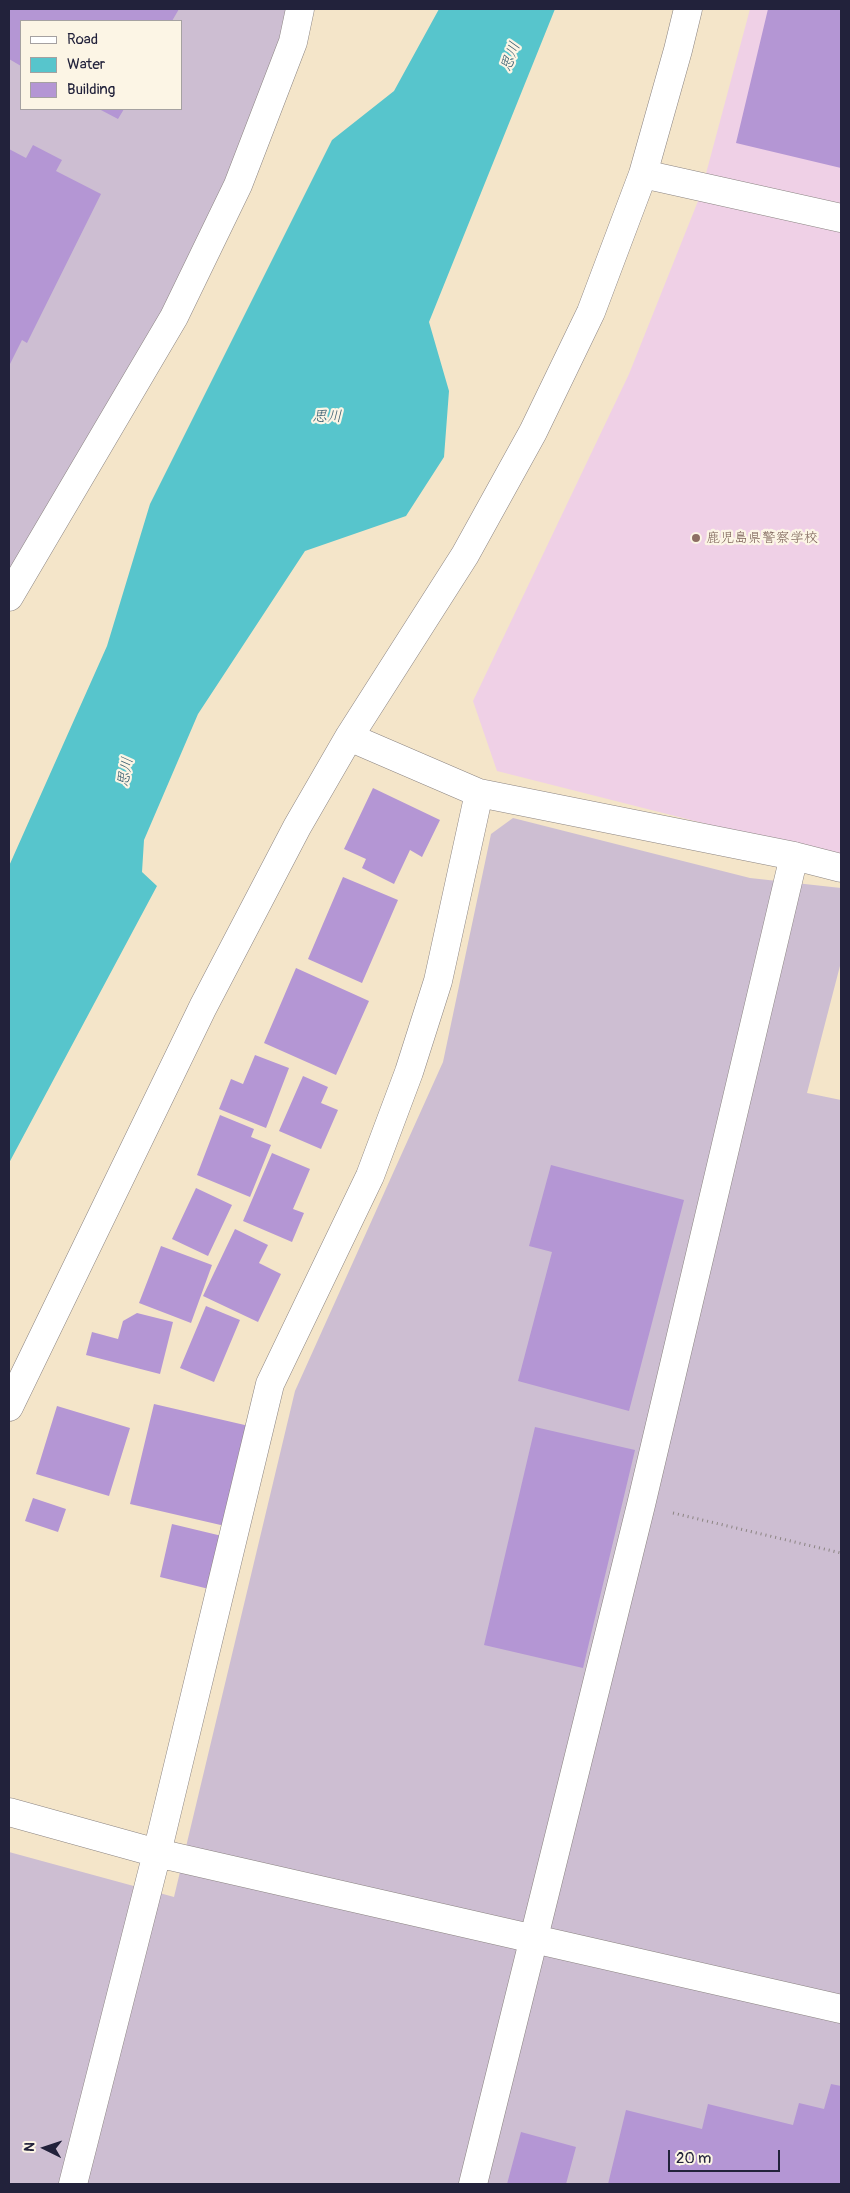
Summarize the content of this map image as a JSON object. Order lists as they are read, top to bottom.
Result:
{
  "water": ["思川"],
  "places": ["鹿児島県警察学校"],
  "legend": ["Road", "Water", "Building"],
  "scale_bar": "20 m",
  "north": "left"
}
